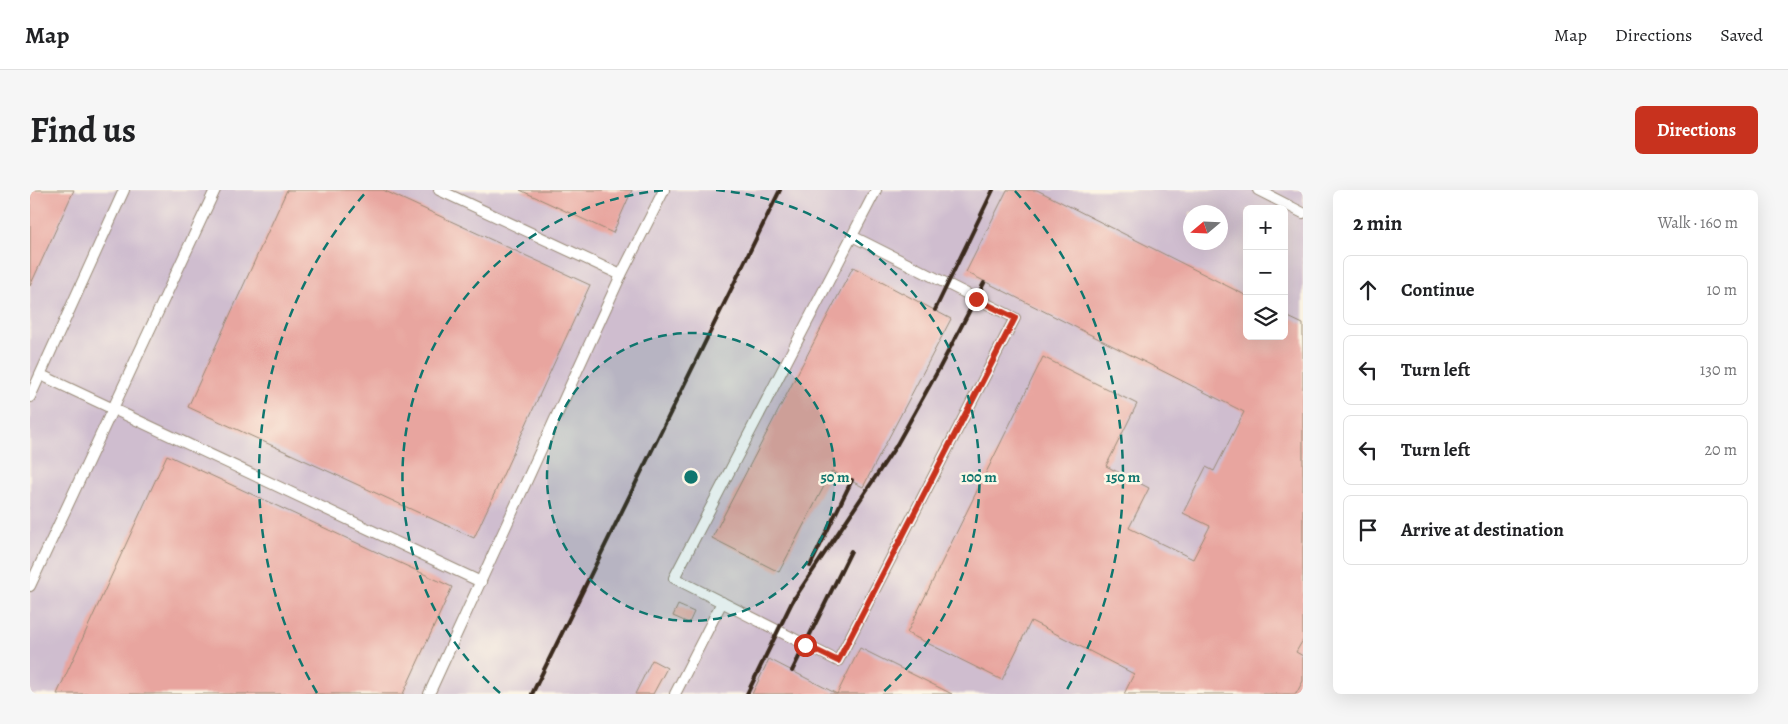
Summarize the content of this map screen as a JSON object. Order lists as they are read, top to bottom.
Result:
{
  "north": "left",
  "page": {
    "header": "Map",
    "nav": ["Map", "Directions", "Saved"],
    "title": "Find us",
    "buttons": "Directions",
    "heading": ["2 min", "Walk · 160 m"],
    "map_buttons": ["+", "−"],
    "list": [
      ["Continue", "10 m"],
      ["Turn left", "130 m"],
      ["Turn left", "20 m"],
      "Arrive at destination"
    ]
  },
  "rings": ["50 m", "100 m", "150 m"]
}
